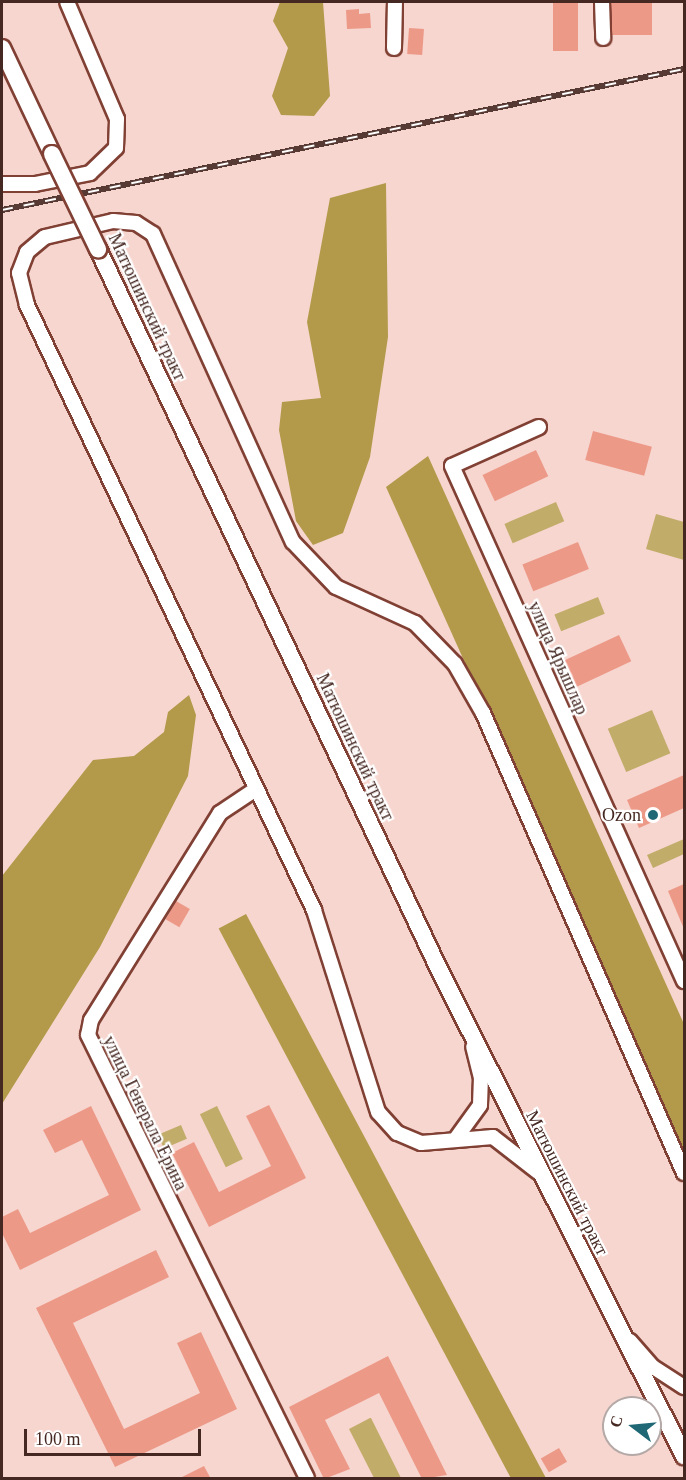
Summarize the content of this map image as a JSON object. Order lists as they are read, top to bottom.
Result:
{
  "streets": {
    "main road": ["Матюшинский тракт"],
    "street": ["улица Ярышлар", "улица Генерала Ерина"]
  },
  "places": ["Ozon"],
  "scale_bar": "100 m",
  "north": "left"
}
